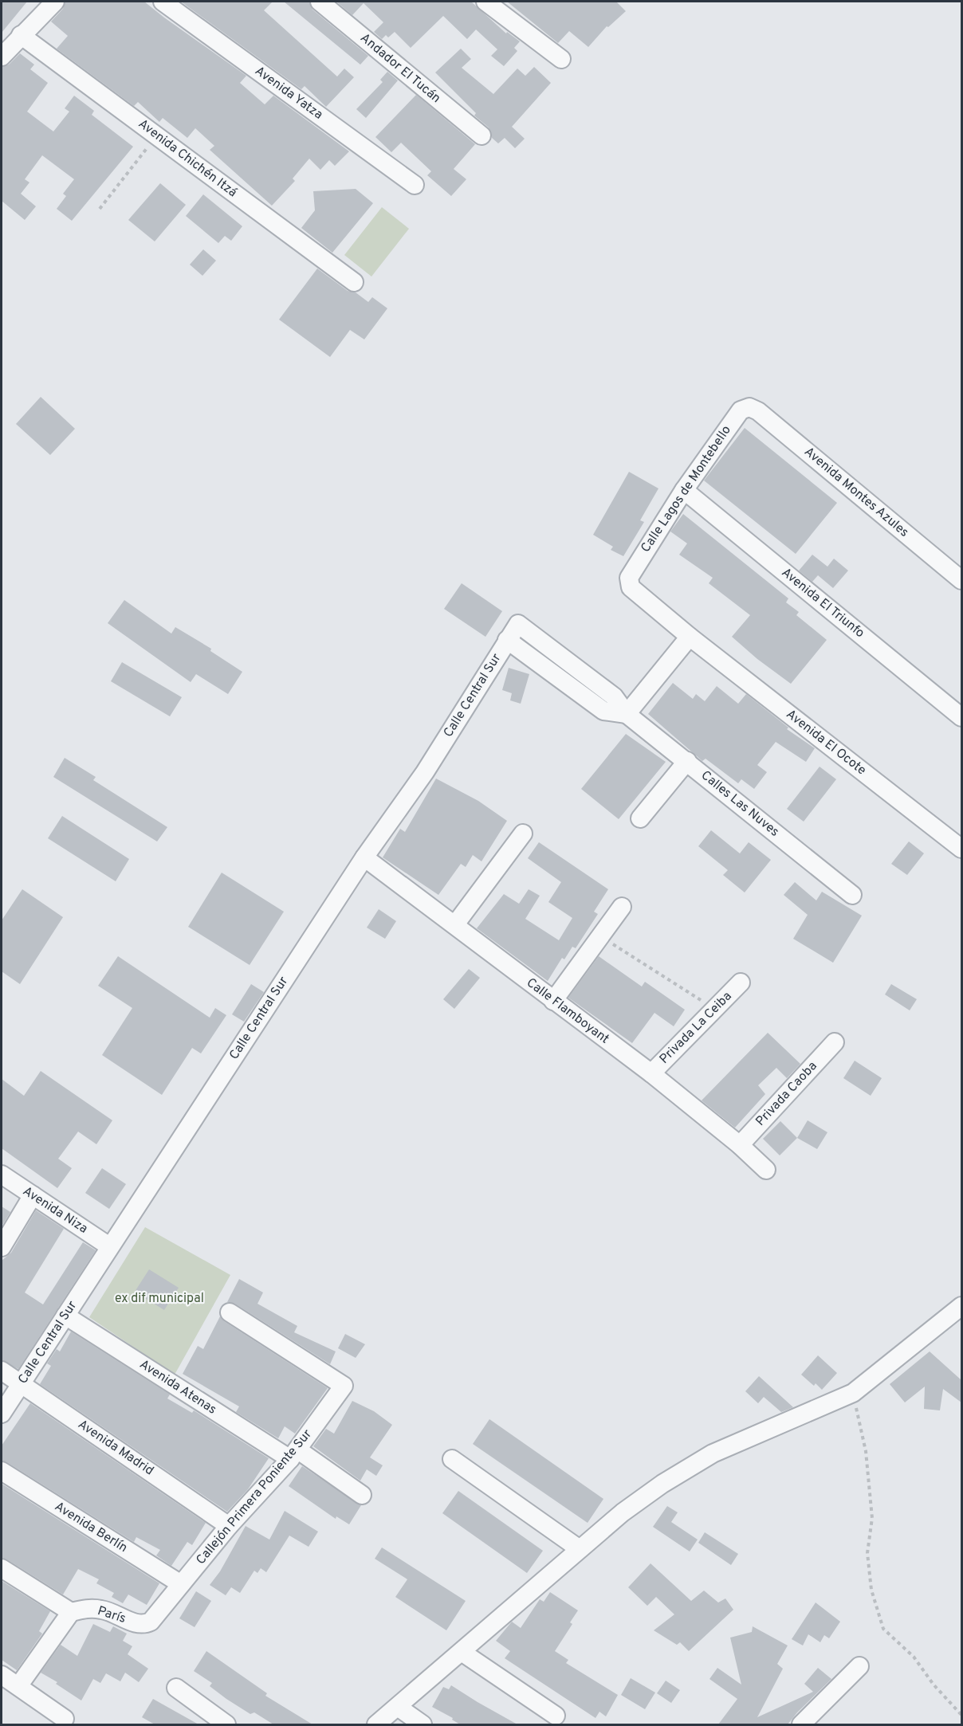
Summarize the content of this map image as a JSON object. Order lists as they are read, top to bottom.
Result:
{
  "streets": {
    "street": [
      "Andador El Tucán",
      "Avenida Yatza",
      "Avenida Chichén Itzá",
      "Calle Lagos de Montebello",
      "Avenida Montes Azules",
      "Avenida El Triunfo",
      "Calle Central Sur",
      "Avenida El Ocote",
      "Calles Las Nuves",
      "Calle Flamboyant",
      "Privada La Ceiba",
      "Privada Caoba",
      "Avenida Niza",
      "Avenida Atenas",
      "Avenida Madrid",
      "Callejón Primera Poniente Sur",
      "Avenida Berlín",
      "París"
    ]
  },
  "crossings": [
    ["Calle Lagos de Montebello", "Avenida Montes Azules"],
    ["Calle Lagos de Montebello", "Avenida El Triunfo"],
    ["Calle Lagos de Montebello", "Avenida El Ocote"],
    ["Calle Central Sur", "Calles Las Nuves"],
    ["Calle Central Sur", "Calle Flamboyant"],
    ["Calle Central Sur", "Avenida Niza"],
    ["Calle Central Sur", "Avenida Atenas"],
    ["Calle Central Sur", "Avenida Madrid"],
    ["Calle Flamboyant", "Privada La Ceiba"],
    ["Calle Flamboyant", "Privada Caoba"],
    ["Avenida Atenas", "Callejón Primera Poniente Sur"],
    ["Avenida Madrid", "Callejón Primera Poniente Sur"],
    ["Callejón Primera Poniente Sur", "Avenida Berlín"],
    ["Callejón Primera Poniente Sur", "París"]
  ],
  "parks": ["ex dif municipal"]
}
